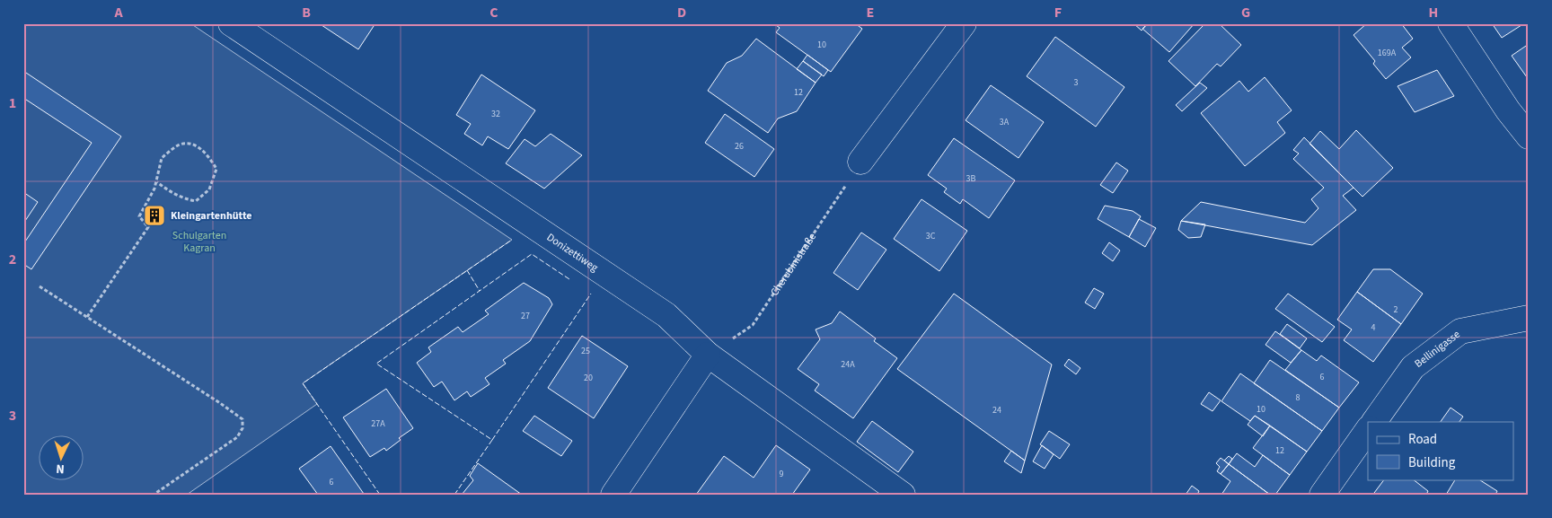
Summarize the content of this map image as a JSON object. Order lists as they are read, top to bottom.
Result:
{
  "streets": {
    "street": ["Donizettiweg", "Bellinigasse"],
    "path": ["Cherubinistraße"]
  },
  "crossings": [
    ["Donizettiweg", "Cherubinistraße"]
  ],
  "parks": ["Schulgarten Kagran"],
  "places": {
    "building": ["Kleingartenhütte"]
  },
  "house_numbers": [
    "10",
    "169A",
    "3",
    "12",
    "32",
    "3A",
    "26",
    "3B",
    "3C",
    "2",
    "27",
    "4",
    "25",
    "24A",
    "6",
    "20",
    "8",
    "10",
    "24",
    "27A",
    "12",
    "9",
    "6"
  ],
  "legend": ["Road", "Building"],
  "north": "bottom",
  "grid": {
    "columns": [
      "A",
      "B",
      "C",
      "D",
      "E",
      "F",
      "G",
      "H"
    ],
    "rows": ["1", "2", "3"]
  }
}
